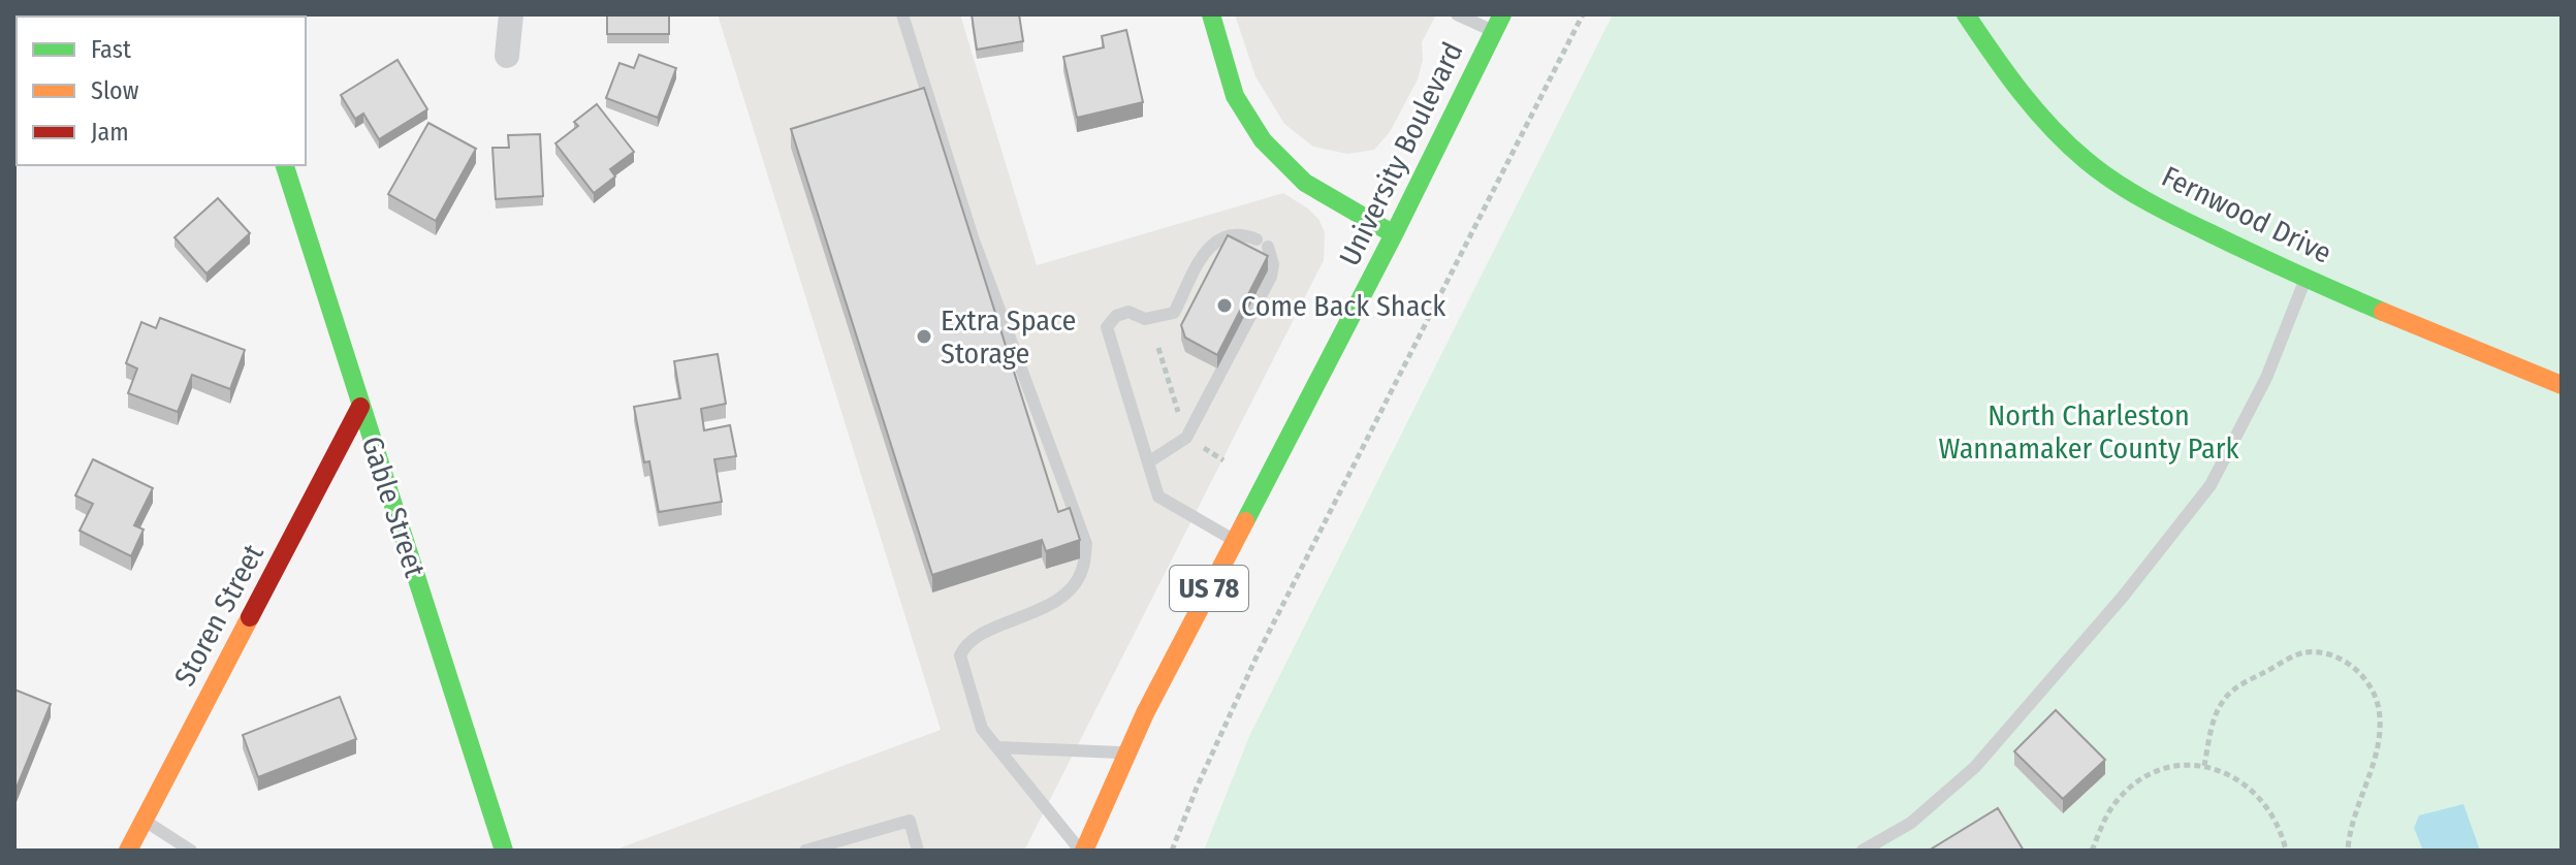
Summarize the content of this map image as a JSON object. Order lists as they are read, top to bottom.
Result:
{
  "streets": {
    "street": [
      "University Boulevard",
      "Fernwood Drive",
      "Gable Street",
      "US 78",
      "Storen Street"
    ]
  },
  "crossings": [
    ["Gable Street", "Storen Street"]
  ],
  "parks": ["North Charleston Wannamaker County Park"],
  "places": ["Come Back Shack", "Extra Space Storage"],
  "legend": ["Fast", "Slow", "Jam"]
}
